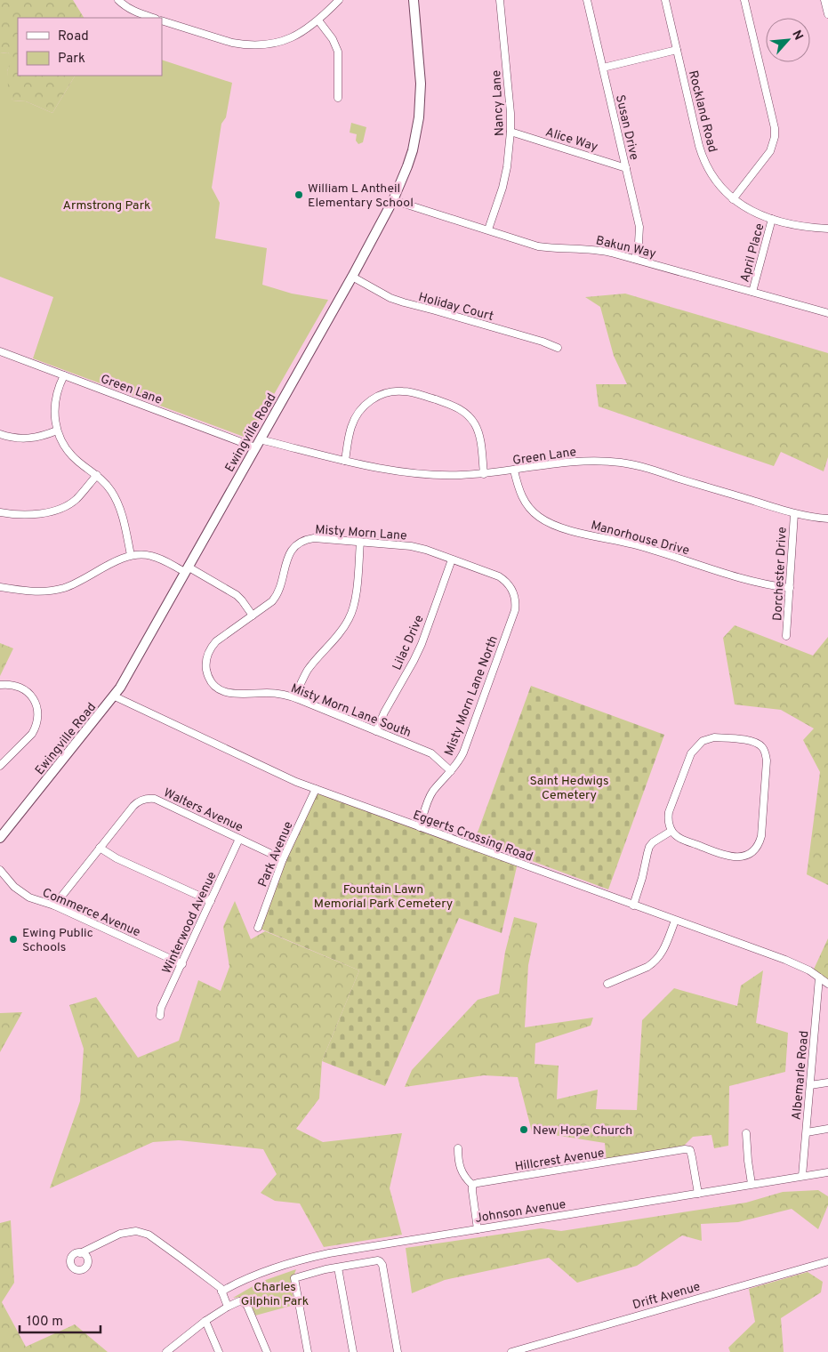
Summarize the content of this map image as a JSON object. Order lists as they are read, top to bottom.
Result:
{
  "streets": {
    "main road": ["Ewingville Road"],
    "street": [
      "Nancy Lane",
      "Rockland Road",
      "Susan Drive",
      "Alice Way",
      "Bakun Way",
      "April Place",
      "Holiday Court",
      "Green Lane",
      "Misty Morn Lane",
      "Manorhouse Drive",
      "Dorchester Drive",
      "Lilac Drive",
      "Misty Morn Lane North",
      "Misty Morn Lane South",
      "Walters Avenue",
      "Eggerts Crossing Road",
      "Park Avenue",
      "Commerce Avenue",
      "Winterwood Avenue",
      "Albemarle Road",
      "Hillcrest Avenue",
      "Johnson Avenue",
      "Drift Avenue"
    ]
  },
  "crossings": [
    ["Nancy Lane", "Alice Way"],
    ["Nancy Lane", "Bakun Way"],
    ["Rockland Road", "April Place"],
    ["Susan Drive", "Alice Way"],
    ["Susan Drive", "Bakun Way"],
    ["Bakun Way", "April Place"],
    ["Bakun Way", "Ewingville Road"],
    ["Holiday Court", "Ewingville Road"],
    ["Green Lane", "Ewingville Road"],
    ["Green Lane", "Manorhouse Drive"],
    ["Green Lane", "Dorchester Drive"],
    ["Ewingville Road", "Eggerts Crossing Road"],
    ["Misty Morn Lane", "Lilac Drive"],
    ["Misty Morn Lane", "Misty Morn Lane North"],
    ["Misty Morn Lane", "Misty Morn Lane South"],
    ["Manorhouse Drive", "Dorchester Drive"],
    ["Lilac Drive", "Misty Morn Lane South"],
    ["Misty Morn Lane North", "Misty Morn Lane South"],
    ["Misty Morn Lane North", "Eggerts Crossing Road"],
    ["Walters Avenue", "Park Avenue"],
    ["Walters Avenue", "Commerce Avenue"],
    ["Walters Avenue", "Winterwood Avenue"],
    ["Eggerts Crossing Road", "Park Avenue"],
    ["Eggerts Crossing Road", "Albemarle Road"],
    ["Commerce Avenue", "Winterwood Avenue"],
    ["Albemarle Road", "Johnson Avenue"],
    ["Hillcrest Avenue", "Johnson Avenue"]
  ],
  "parks": [
    "Armstrong Park",
    "Saint Hedwigs Cemetery",
    "Fountain Lawn Memorial Park Cemetery",
    "Charles Gilphin Park"
  ],
  "places": ["William L Antheil Elementary School", "Ewing Public Schools", "New Hope Church"],
  "legend": ["Road", "Park"],
  "scale_bar": "100 m",
  "north": "top right"
}
